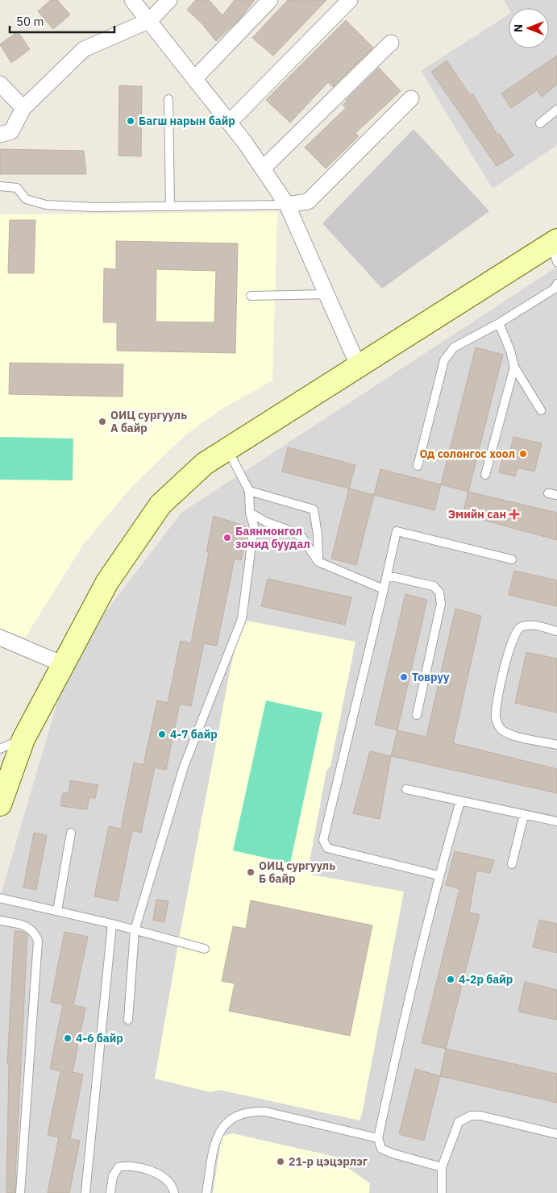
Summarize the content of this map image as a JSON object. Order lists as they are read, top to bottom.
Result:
{
  "places": {
    "other": [
      "Багш нарын байр",
      "ОИЦ сургууль А байр",
      "Од солонгос хоол",
      "Баянмонгол зочид буудал",
      "Товруу",
      "4-7 байр",
      "ОИЦ сургууль Б байр",
      "4-2р байр",
      "4-6 байр",
      "21-р цэцэрлэг"
    ],
    "health": ["Эмийн сан"]
  },
  "scale_bar": "50 m",
  "north": "left"
}
